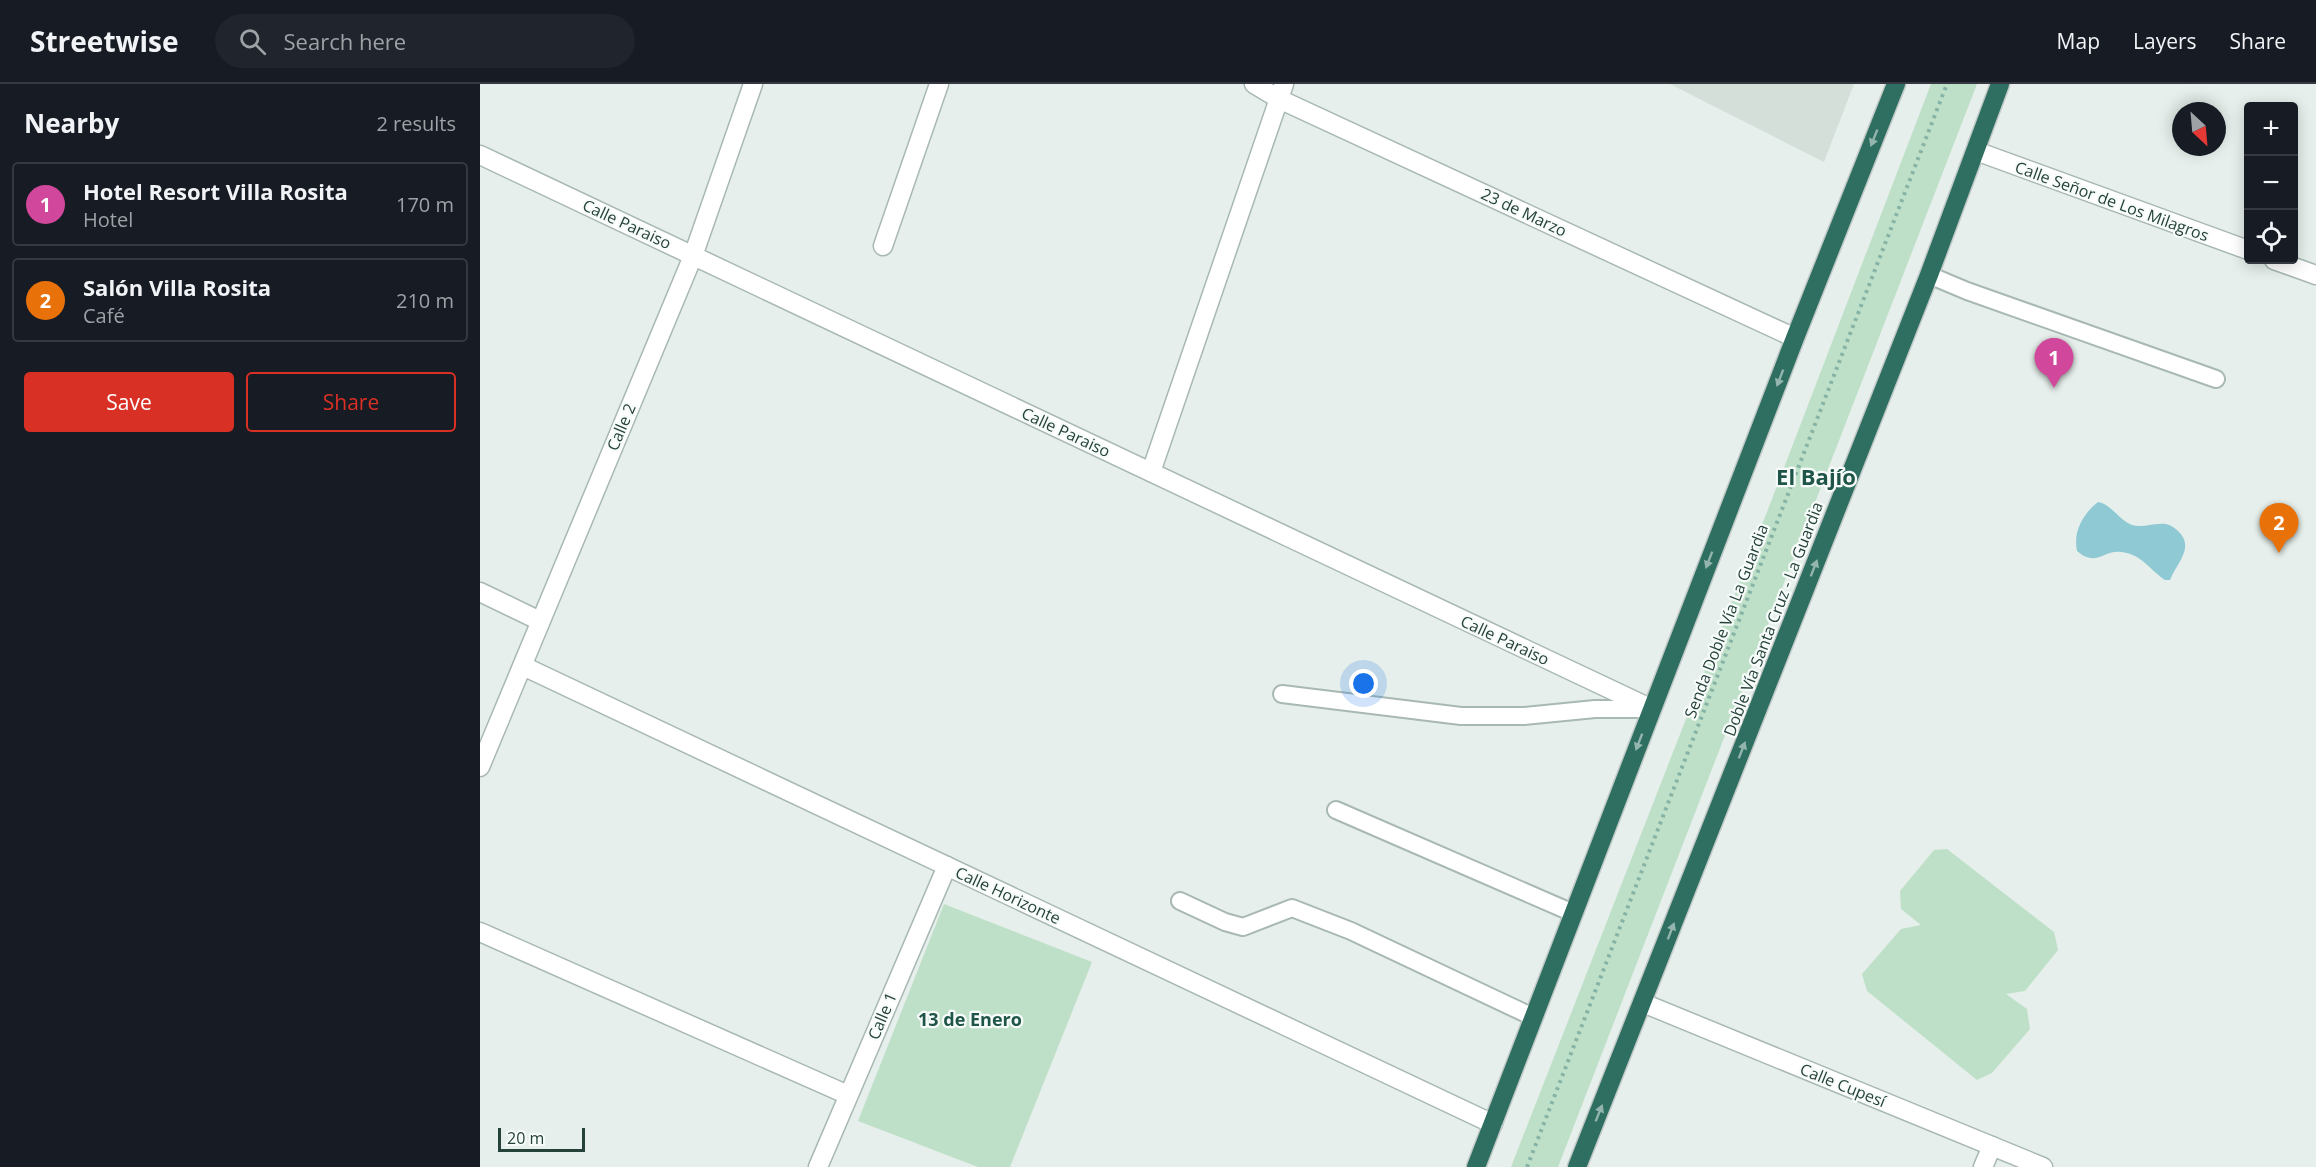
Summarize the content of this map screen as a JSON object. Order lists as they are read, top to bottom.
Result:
{
  "streets": {
    "highway": ["Doble Vía Santa Cruz - La Guardia"],
    "street": [
      "Calle Señor de Los Milagros",
      "23 de Marzo",
      "Calle Paraiso",
      "Calle 2",
      "Calle Horizonte",
      "Calle 1",
      "Calle Cupesí"
    ],
    "path": ["Senda Doble Vía La Guardia"]
  },
  "crossings": [
    ["Calle Señor de Los Milagros", "Doble Vía Santa Cruz - La Guardia"],
    ["Calle Paraiso", "Calle 2"],
    ["Calle 2", "Calle Horizonte"],
    ["Doble Vía Santa Cruz - La Guardia", "Calle Cupesí"],
    ["Calle Horizonte", "Calle 1"]
  ],
  "districts": ["El Bajío", "13 de Enero"],
  "scale_bar": "20 m",
  "north": "bottom right",
  "page": {
    "header": "Streetwise",
    "search": "Search here",
    "nav": ["Map", "Layers", "Share"],
    "heading": ["Nearby", "2 results"],
    "map_buttons": ["+", "−"],
    "list": [
      {
        "mark": "1",
        "name": "Hotel Resort Villa Rosita",
        "note": "Hotel",
        "value": "170 m"
      },
      {
        "mark": "2",
        "name": "Salón Villa Rosita",
        "note": "Café",
        "value": "210 m"
      }
    ],
    "pins": ["1", "2"],
    "buttons": ["Save", "Share"],
    "scale": "20 m"
  }
}
